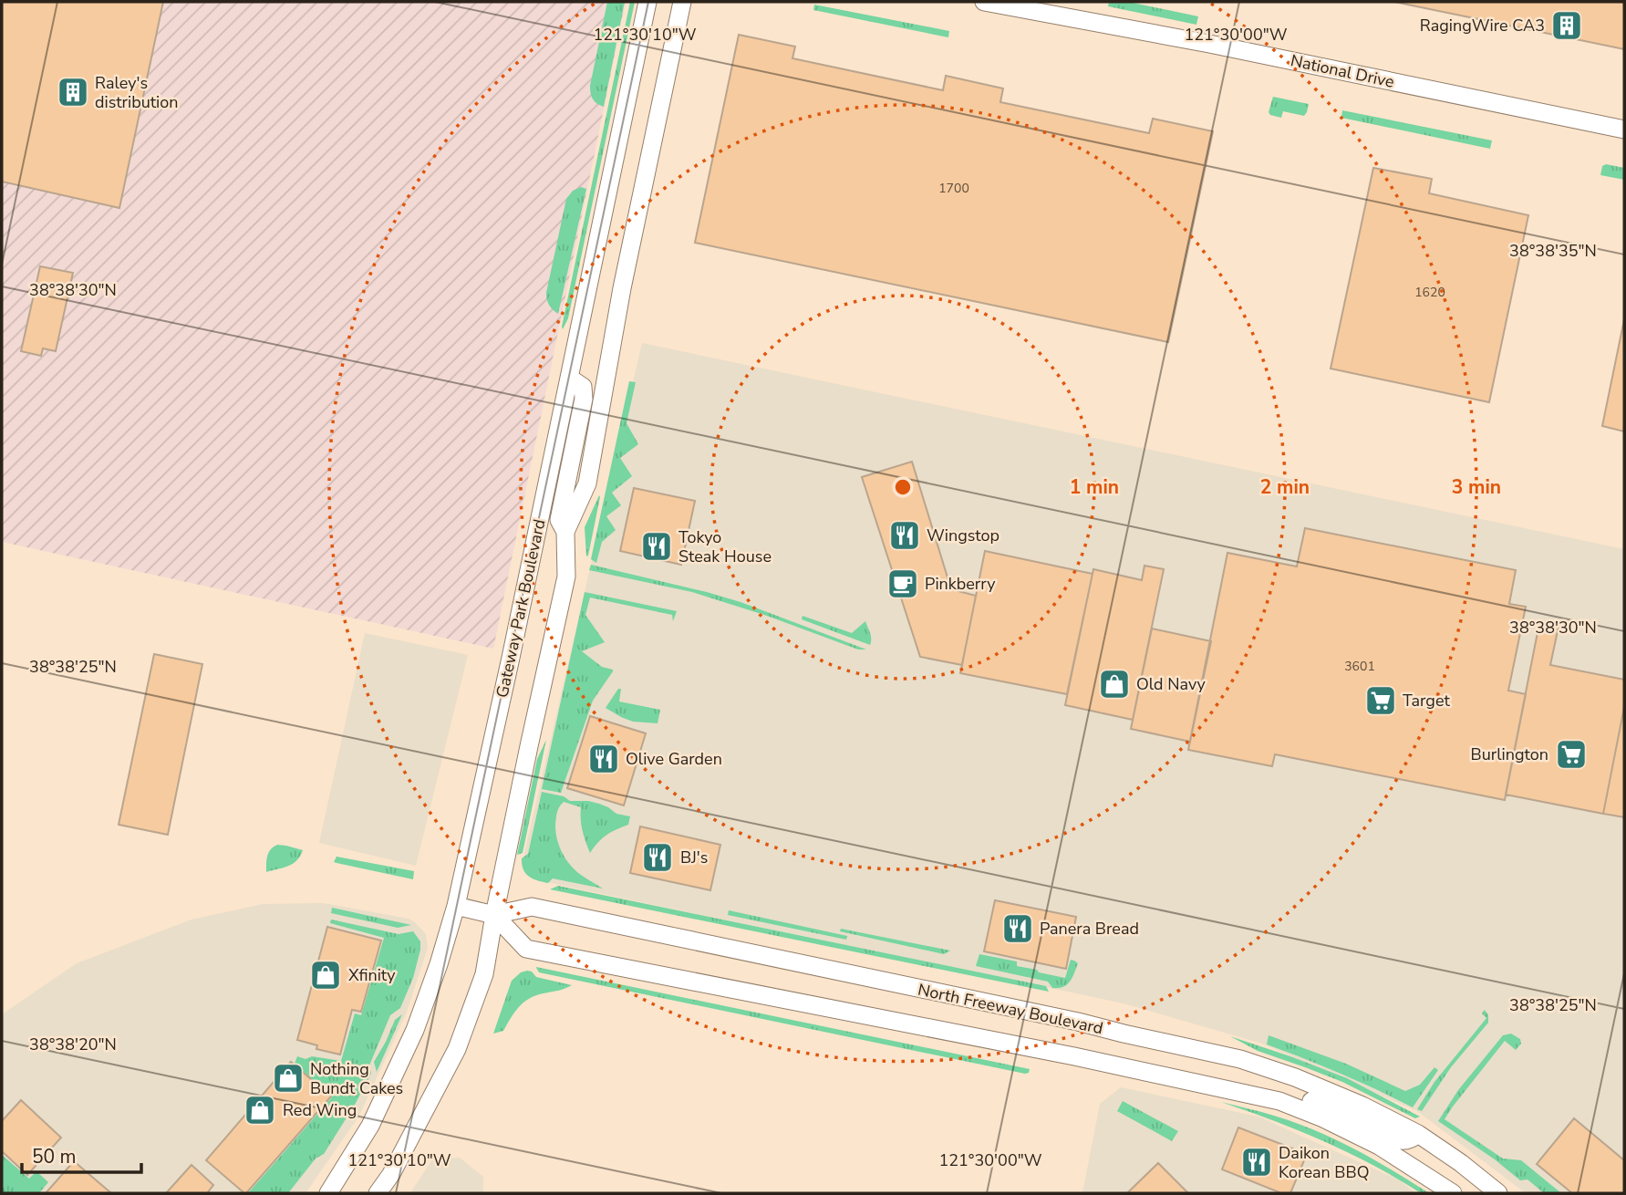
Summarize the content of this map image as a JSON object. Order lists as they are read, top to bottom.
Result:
{
  "streets": {
    "street": ["National Drive", "Gateway Park Boulevard", "North Freeway Boulevard"]
  },
  "crossings": [
    ["Gateway Park Boulevard", "North Freeway Boulevard"]
  ],
  "places": {
    "building": ["RagingWire CA3", "Raley's distribution"],
    "restaurant": [
      "Wingstop",
      "Tokyo Steak House",
      "Olive Garden",
      "BJ's",
      "Panera Bread",
      "Daikon Korean BBQ"
    ],
    "cafe": ["Pinkberry"],
    "shop": [
      "Old Navy",
      "Xfinity",
      "Nothing Bundt Cakes",
      "Red Wing"
    ],
    "supermarket": ["Target", "Burlington"]
  },
  "house_numbers": ["1700", "1620", "3601"],
  "scale_bar": "50 m",
  "coordinates": [
    "121°30'10\"W",
    "121°30'00\"W",
    "38°38'35\"N",
    "38°38'30\"N",
    "38°38'25\"N",
    "38°38'20\"N"
  ],
  "rings": ["1 min", "2 min", "3 min"]
}
